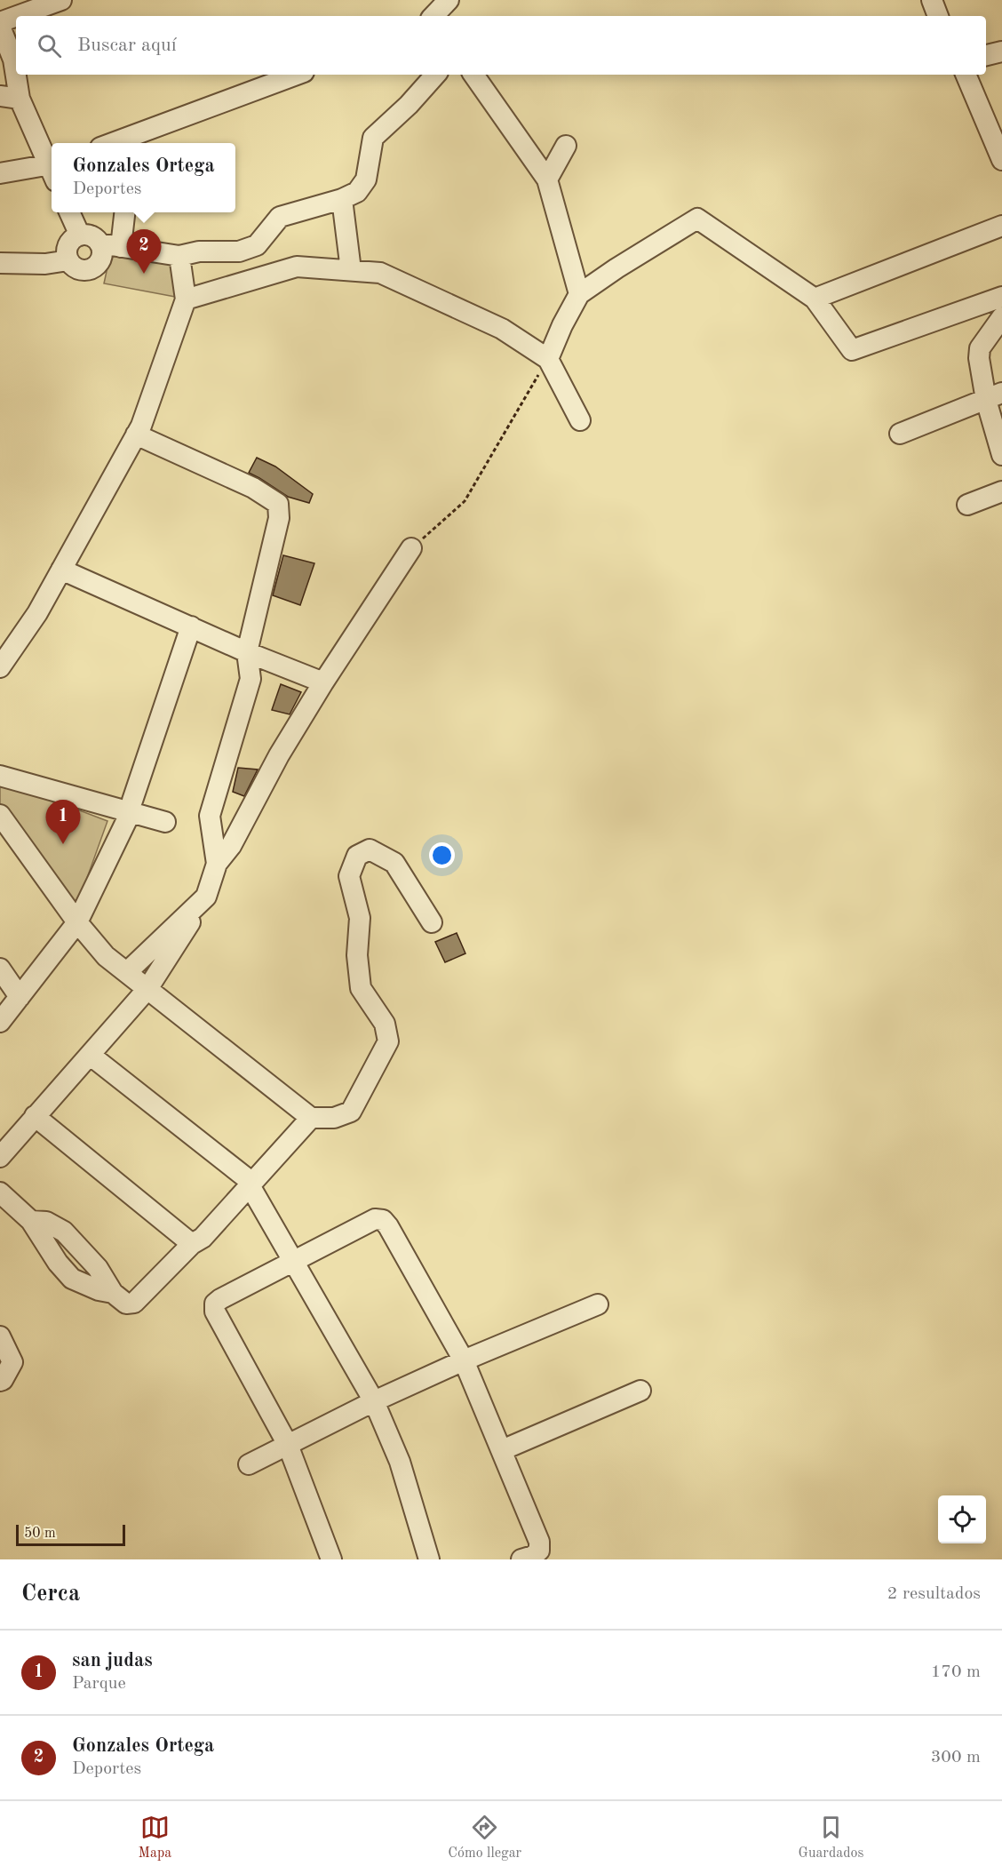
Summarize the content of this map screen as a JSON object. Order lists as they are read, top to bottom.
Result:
{
  "scale_bar": "50 m",
  "page": {
    "search": "Buscar aquí",
    "popup": ["Gonzales Ortega", "Deportes"],
    "pins": ["2", "1"],
    "scale": "50 m",
    "heading": ["Cerca", "2 resultados"],
    "list": [
      {
        "mark": "1",
        "name": "san judas",
        "note": "Parque",
        "value": "170 m"
      },
      {
        "mark": "2",
        "name": "Gonzales Ortega",
        "note": "Deportes",
        "value": "300 m"
      }
    ],
    "nav": ["Mapa", "Cómo llegar", "Guardados"]
  }
}
